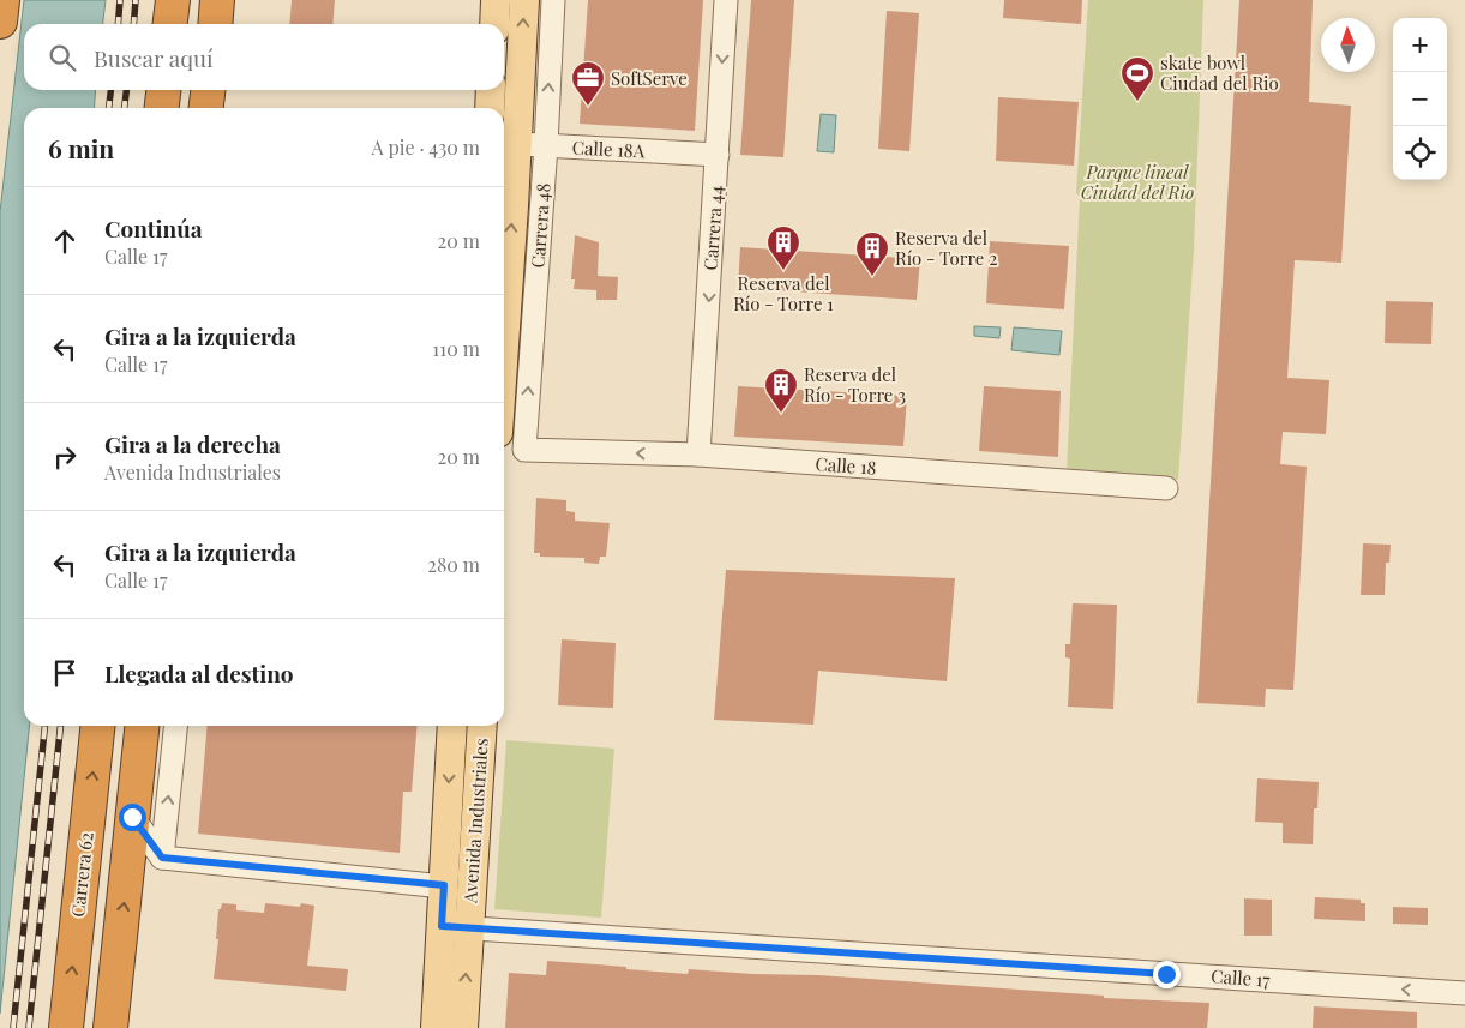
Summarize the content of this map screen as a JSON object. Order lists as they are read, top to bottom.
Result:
{
  "streets": {
    "highway": ["Carrera 62"],
    "main road": ["Avenida Industriales"],
    "street": [
      "Calle 18A",
      "Carrera 48",
      "Carrera 44",
      "Calle 18",
      "Calle 17"
    ]
  },
  "crossings": [
    ["Calle 18A", "Carrera 48"],
    ["Calle 18A", "Carrera 44"],
    ["Carrera 48", "Calle 18"],
    ["Carrera 44", "Calle 18"],
    ["Avenida Industriales", "Calle 17"]
  ],
  "one_way": ["Carrera 48", "Carrera 44", "Calle 17"],
  "parks": ["Parque lineal Ciudad del Rio"],
  "places": {
    "sports": ["skate bowl Ciudad del Rio"],
    "office": ["SoftServe"],
    "building": ["Reserva del Río - Torre 1", "Reserva del Río - Torre 2", "Reserva del Río - Torre 3"]
  },
  "north": "top",
  "page": {
    "map_buttons": ["+", "−"],
    "search": "Buscar aquí",
    "heading": ["6 min", "A pie · 430 m"],
    "list": [
      ["Continúa", "Calle 17", "20 m"],
      ["Gira a la izquierda", "Calle 17", "110 m"],
      ["Gira a la derecha", "Avenida Industriales", "20 m"],
      ["Gira a la izquierda", "Calle 17", "280 m"],
      "Llegada al destino"
    ]
  }
}
